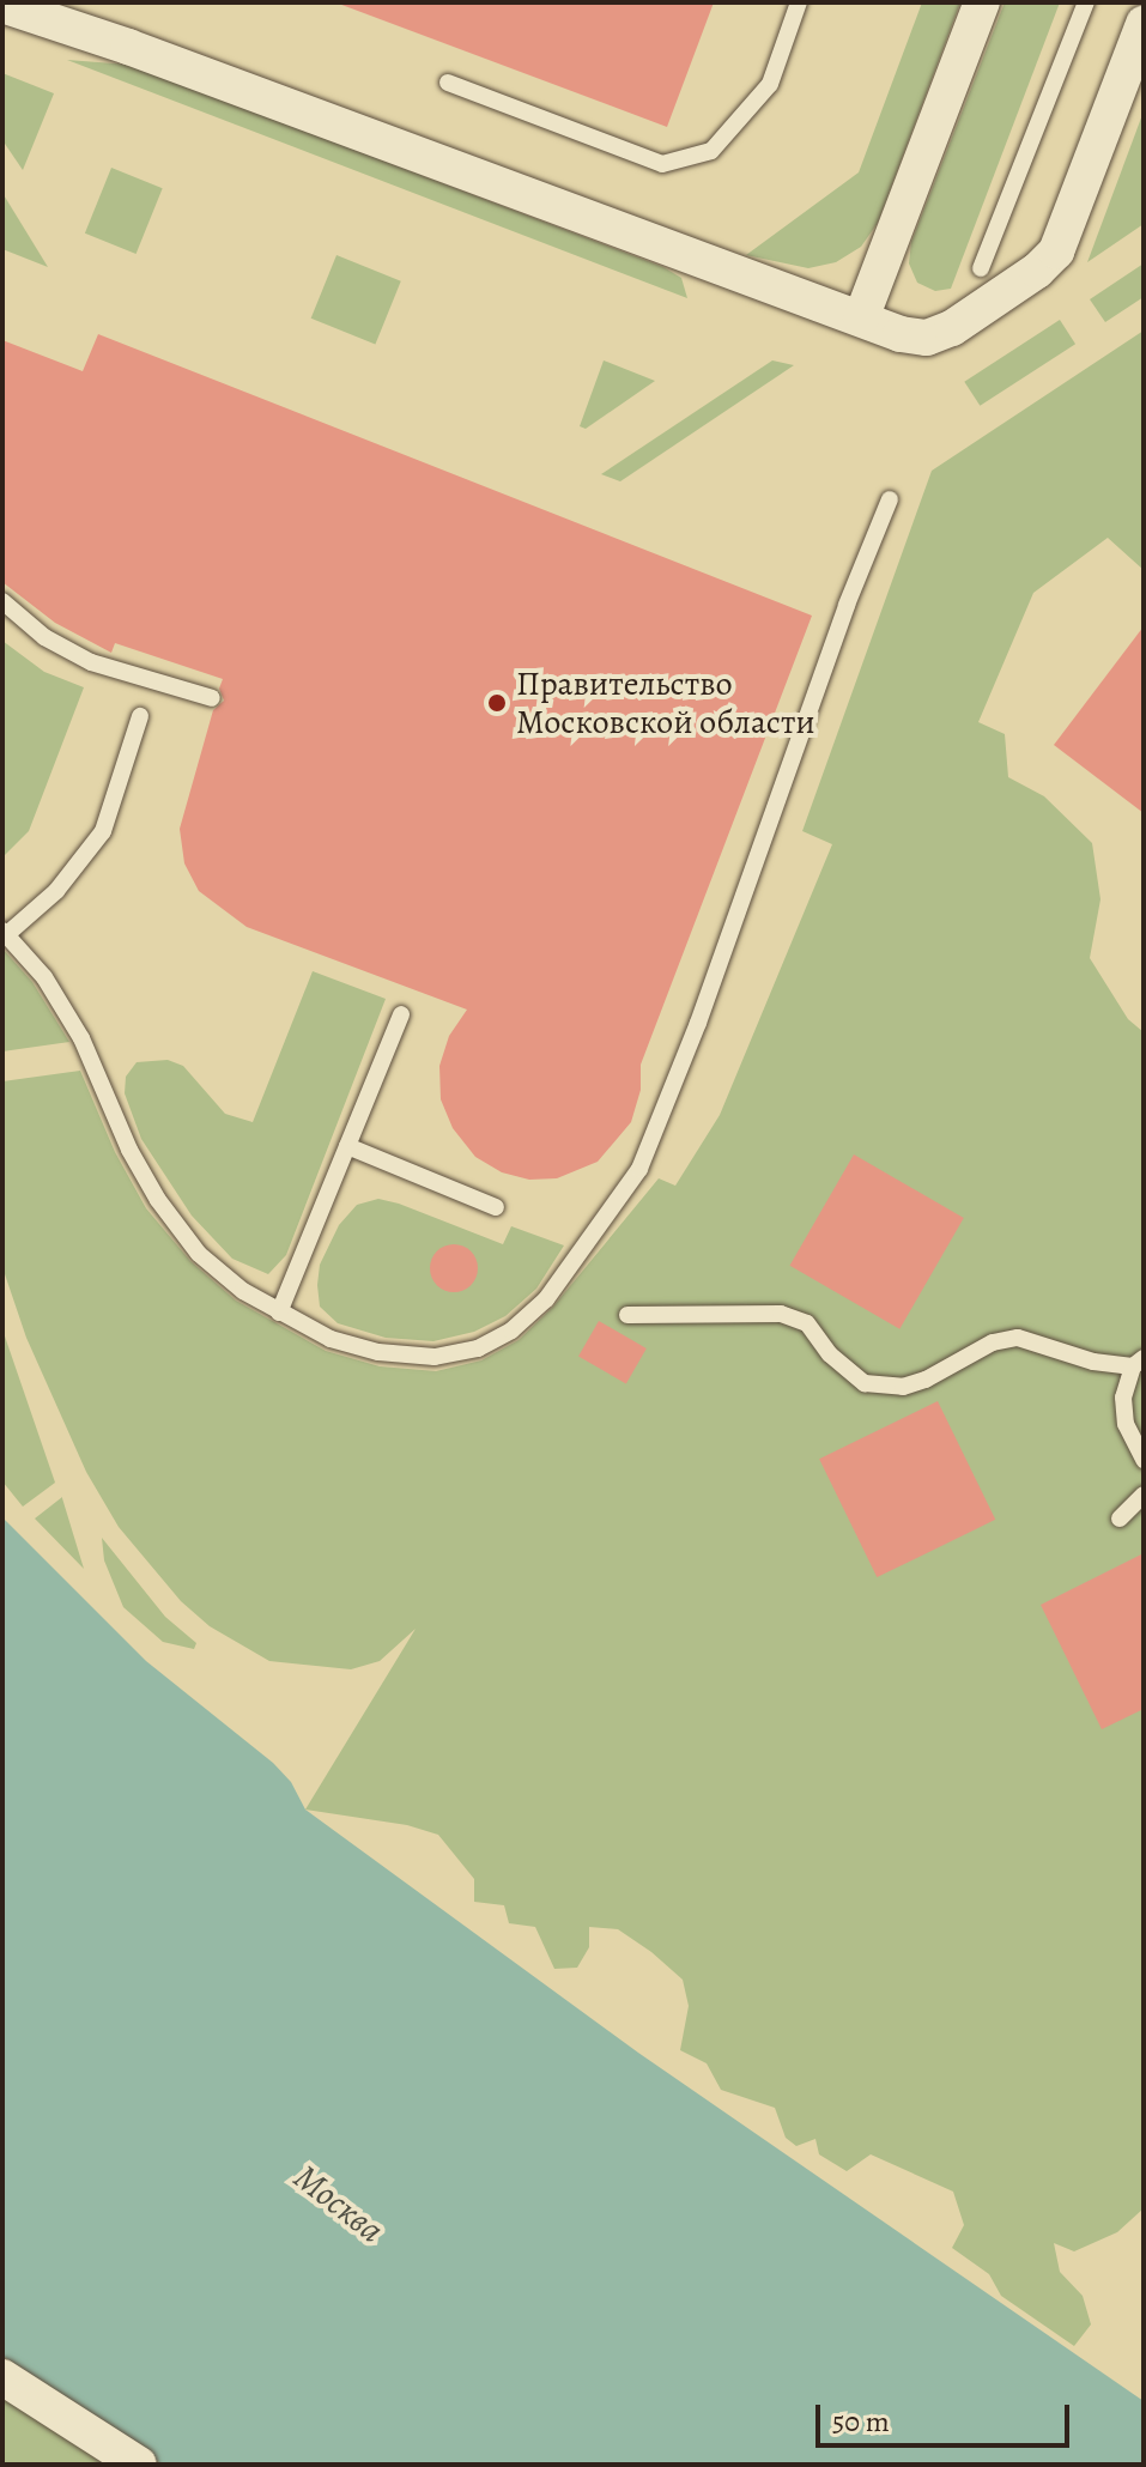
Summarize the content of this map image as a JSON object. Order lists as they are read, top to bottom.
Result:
{
  "water": ["Москва"],
  "places": ["Правительство Московской области"],
  "scale_bar": "50 m"
}
